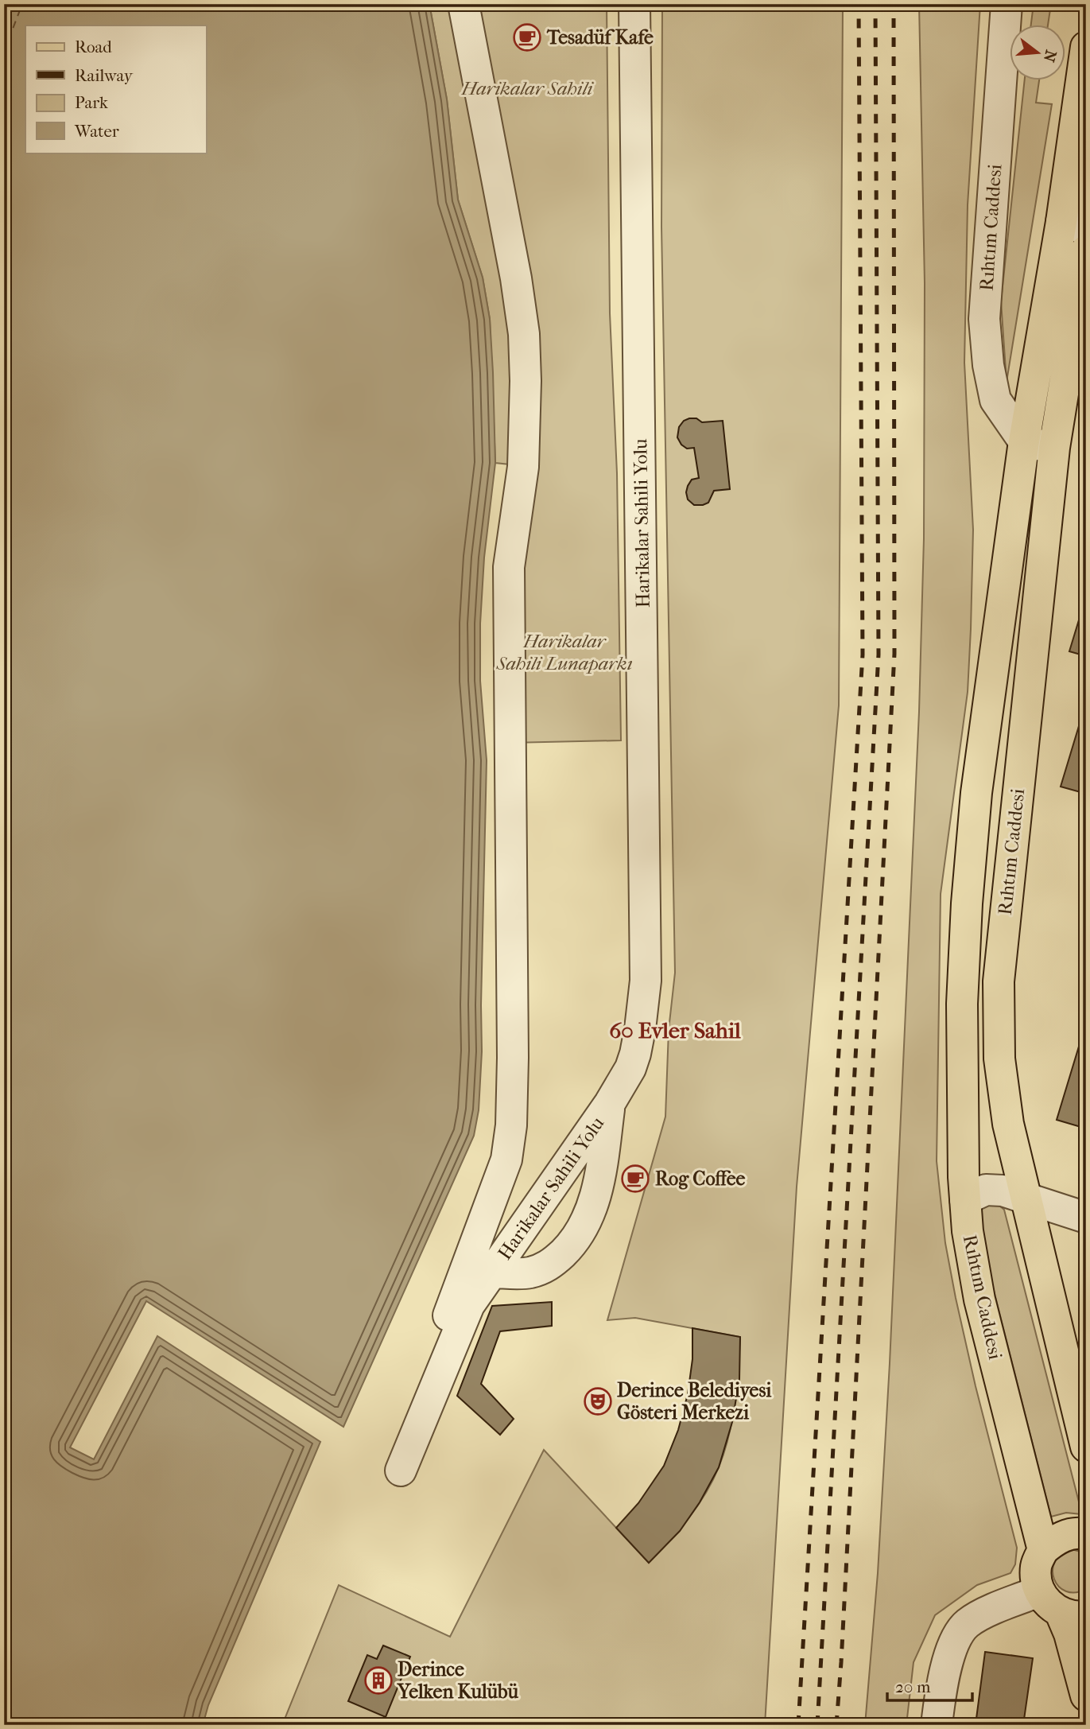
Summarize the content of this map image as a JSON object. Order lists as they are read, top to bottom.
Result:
{
  "streets": {
    "main road": ["Rıhtım Caddesi"],
    "street": ["Harikalar Sahili Yolu"]
  },
  "districts": ["60 Evler Sahil"],
  "parks": ["Harikalar Sahili", "Harikalar Sahili Lunaparkı"],
  "places": {
    "cafe": ["Tesadüf Kafe", "Rog Coffee"],
    "theatre": ["Derince Belediyesi Gösteri Merkezi"],
    "building": ["Derince Yelken Kulübü"]
  },
  "legend": [
    "Road",
    "Railway",
    "Park",
    "Water"
  ],
  "scale_bar": "20 m",
  "north": "right"
}
